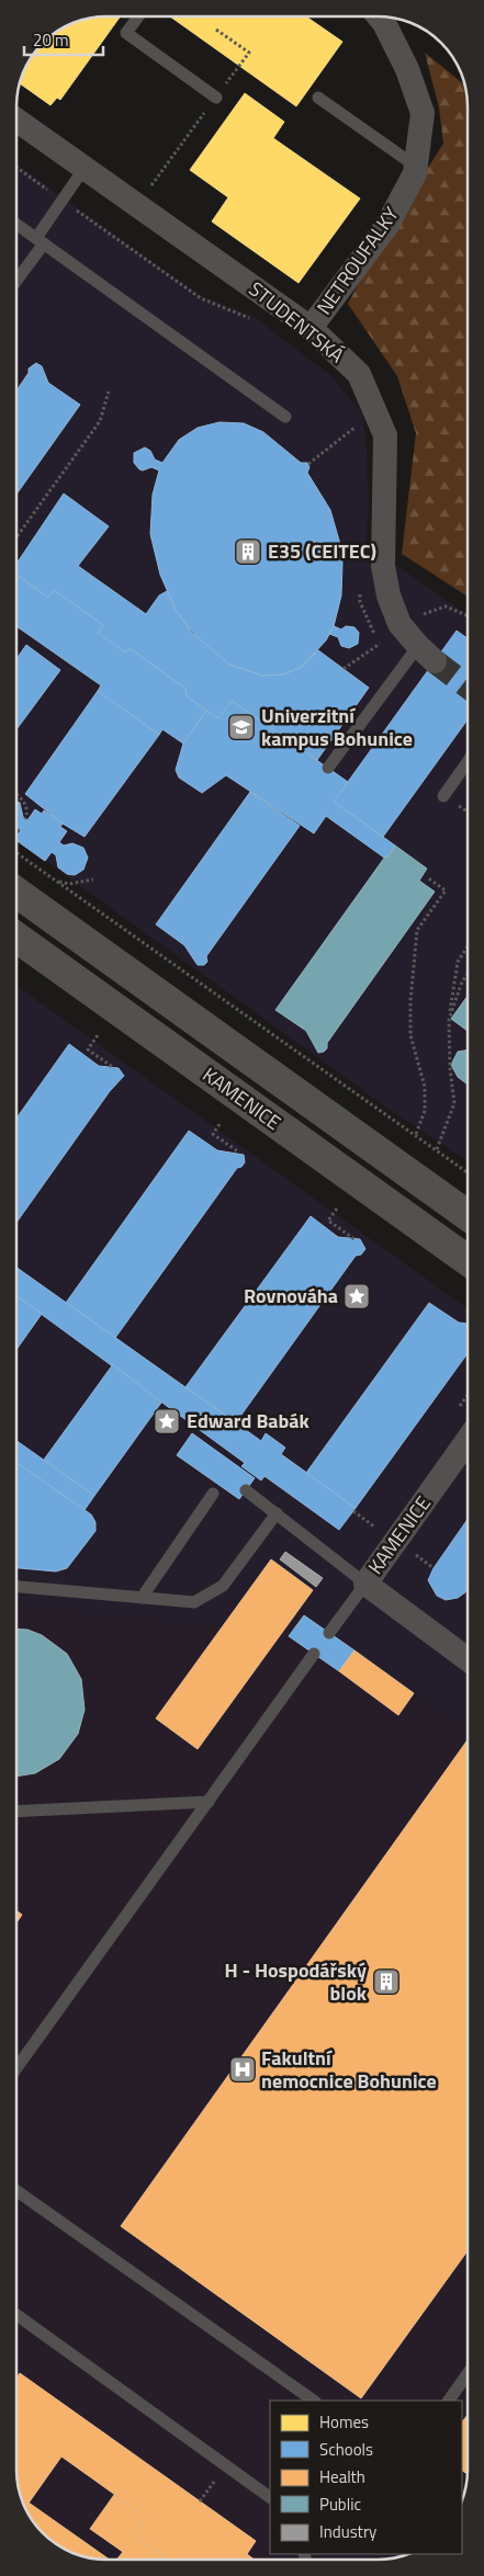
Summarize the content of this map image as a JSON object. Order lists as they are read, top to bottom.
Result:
{
  "streets": {
    "street": ["NETROUFALKY", "STUDENTSKÁ", "KAMENICE"]
  },
  "crossings": [
    ["NETROUFALKY", "STUDENTSKÁ"]
  ],
  "places": {
    "building": ["E35 (CEITEC)", "H - Hospodářský blok"],
    "school or university": ["Univerzitní kampus Bohunice"],
    "place": ["Rovnováha", "Edward Babák"],
    "hospital": ["Fakultní nemocnice Bohunice"]
  },
  "legend": [
    "Homes",
    "Schools",
    "Health",
    "Public",
    "Industry"
  ],
  "scale_bar": "20 m"
}
